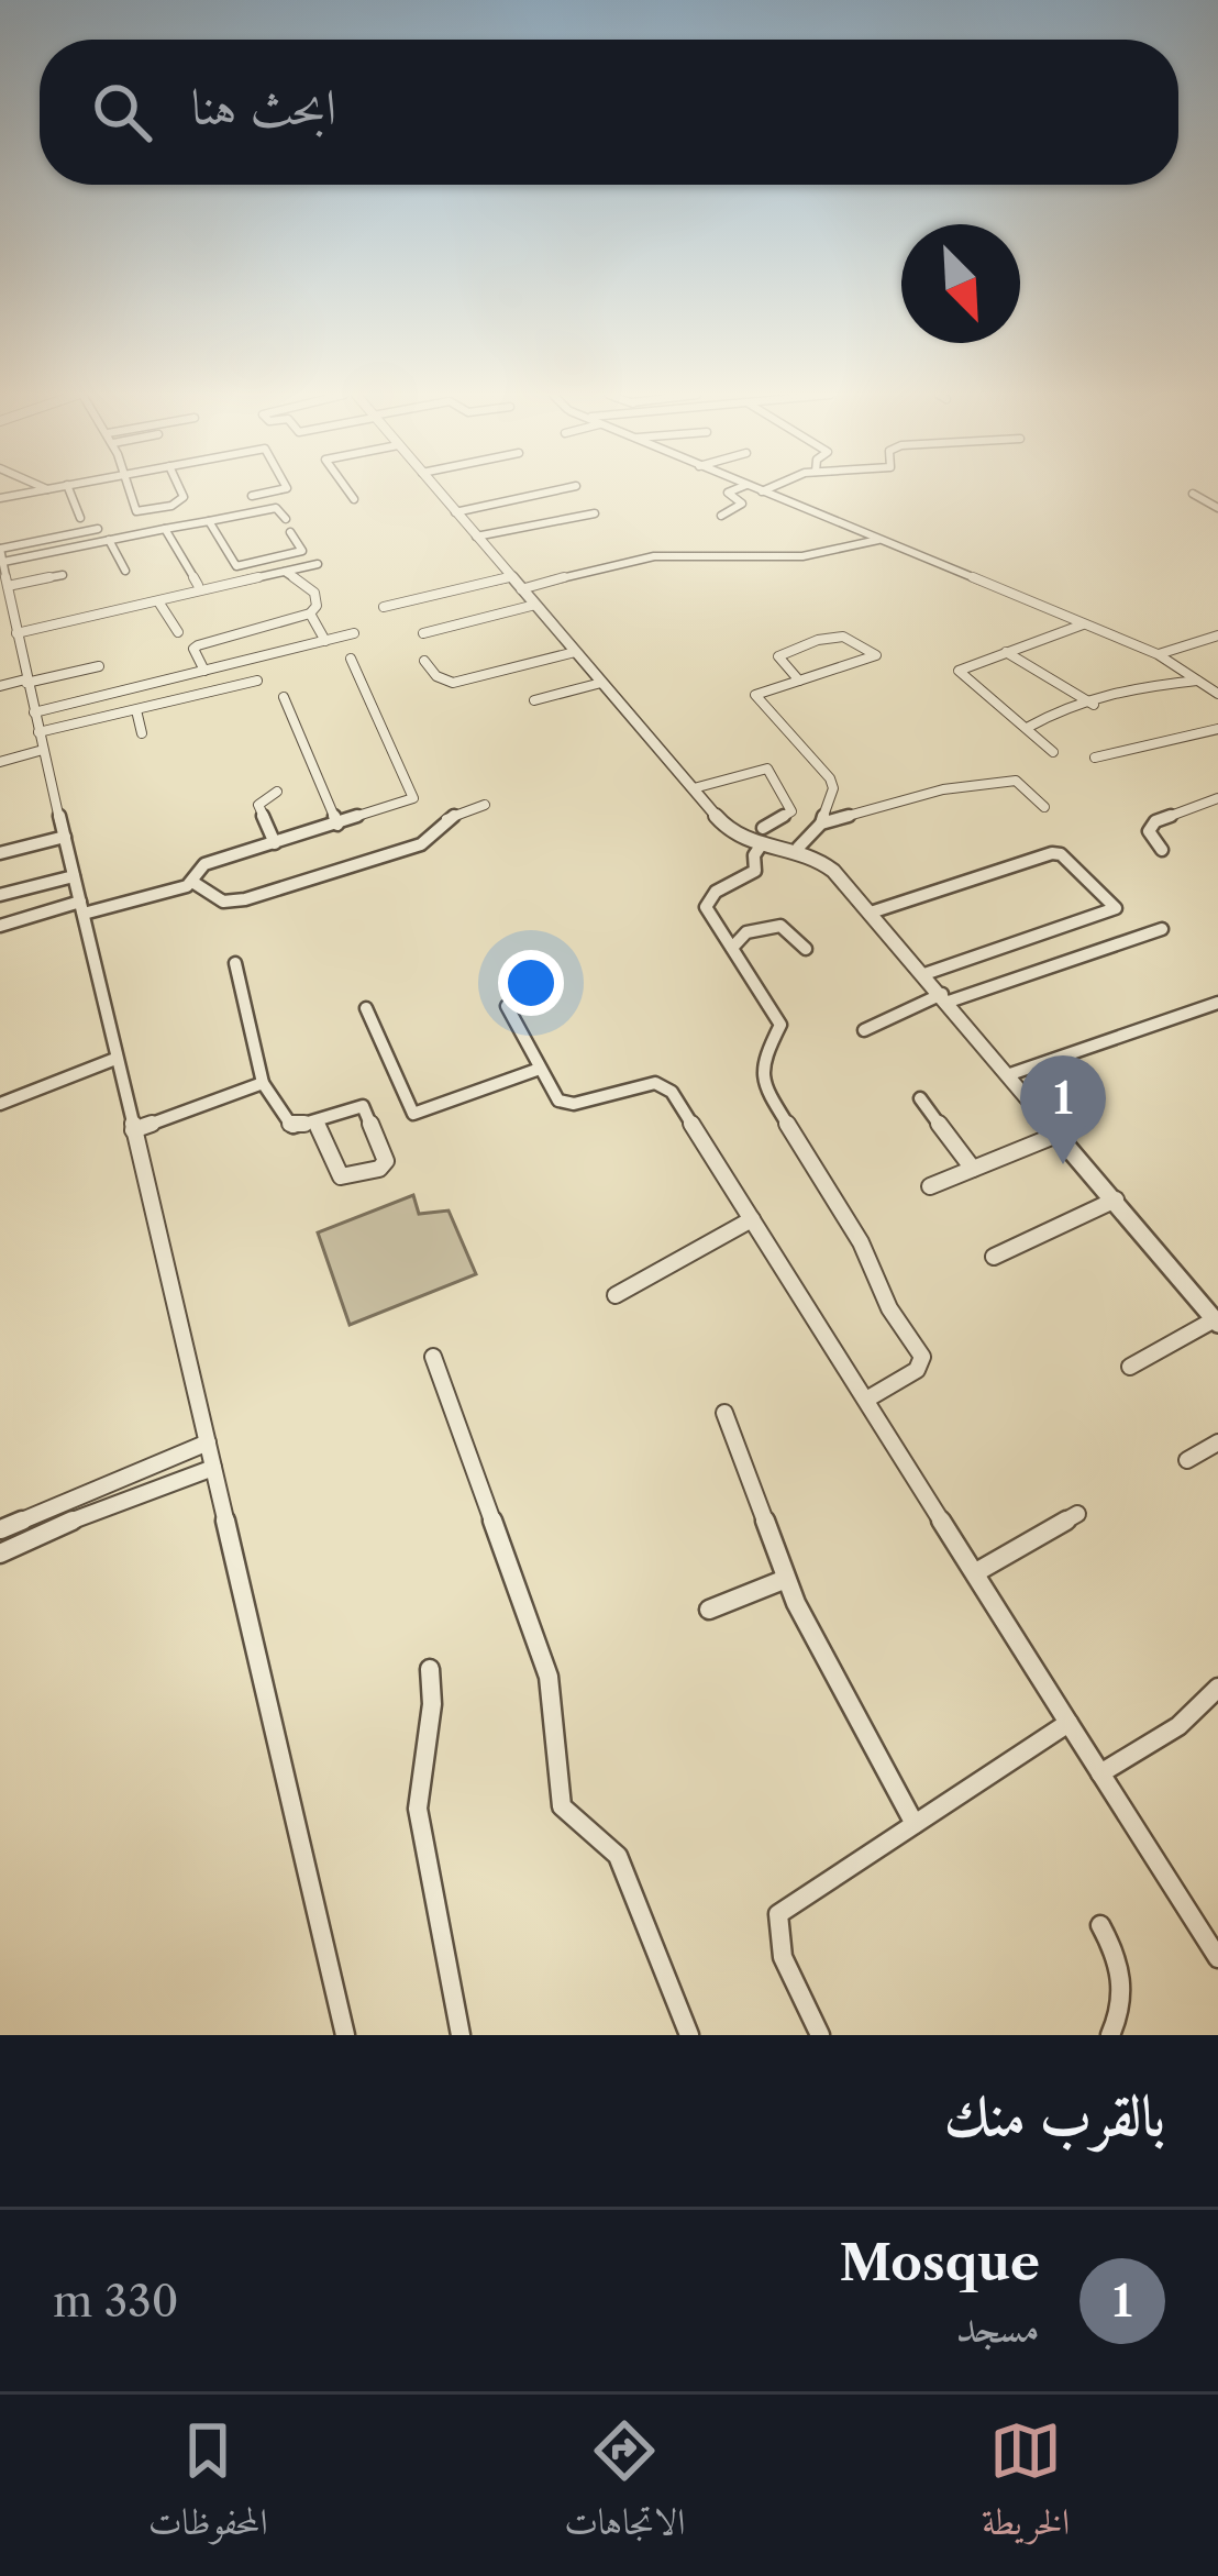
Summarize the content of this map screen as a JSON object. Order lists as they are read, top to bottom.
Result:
{
  "north": "bottom right",
  "page": {
    "search": "ابحث هنا",
    "pins": "1",
    "heading": "بالقرب منك",
    "list": [
      {
        "mark": "1",
        "name": "Mosque",
        "note": "مسجد",
        "value": "330 m"
      }
    ],
    "nav": ["الخريطة", "الاتجاهات", "المحفوظات"]
  }
}
